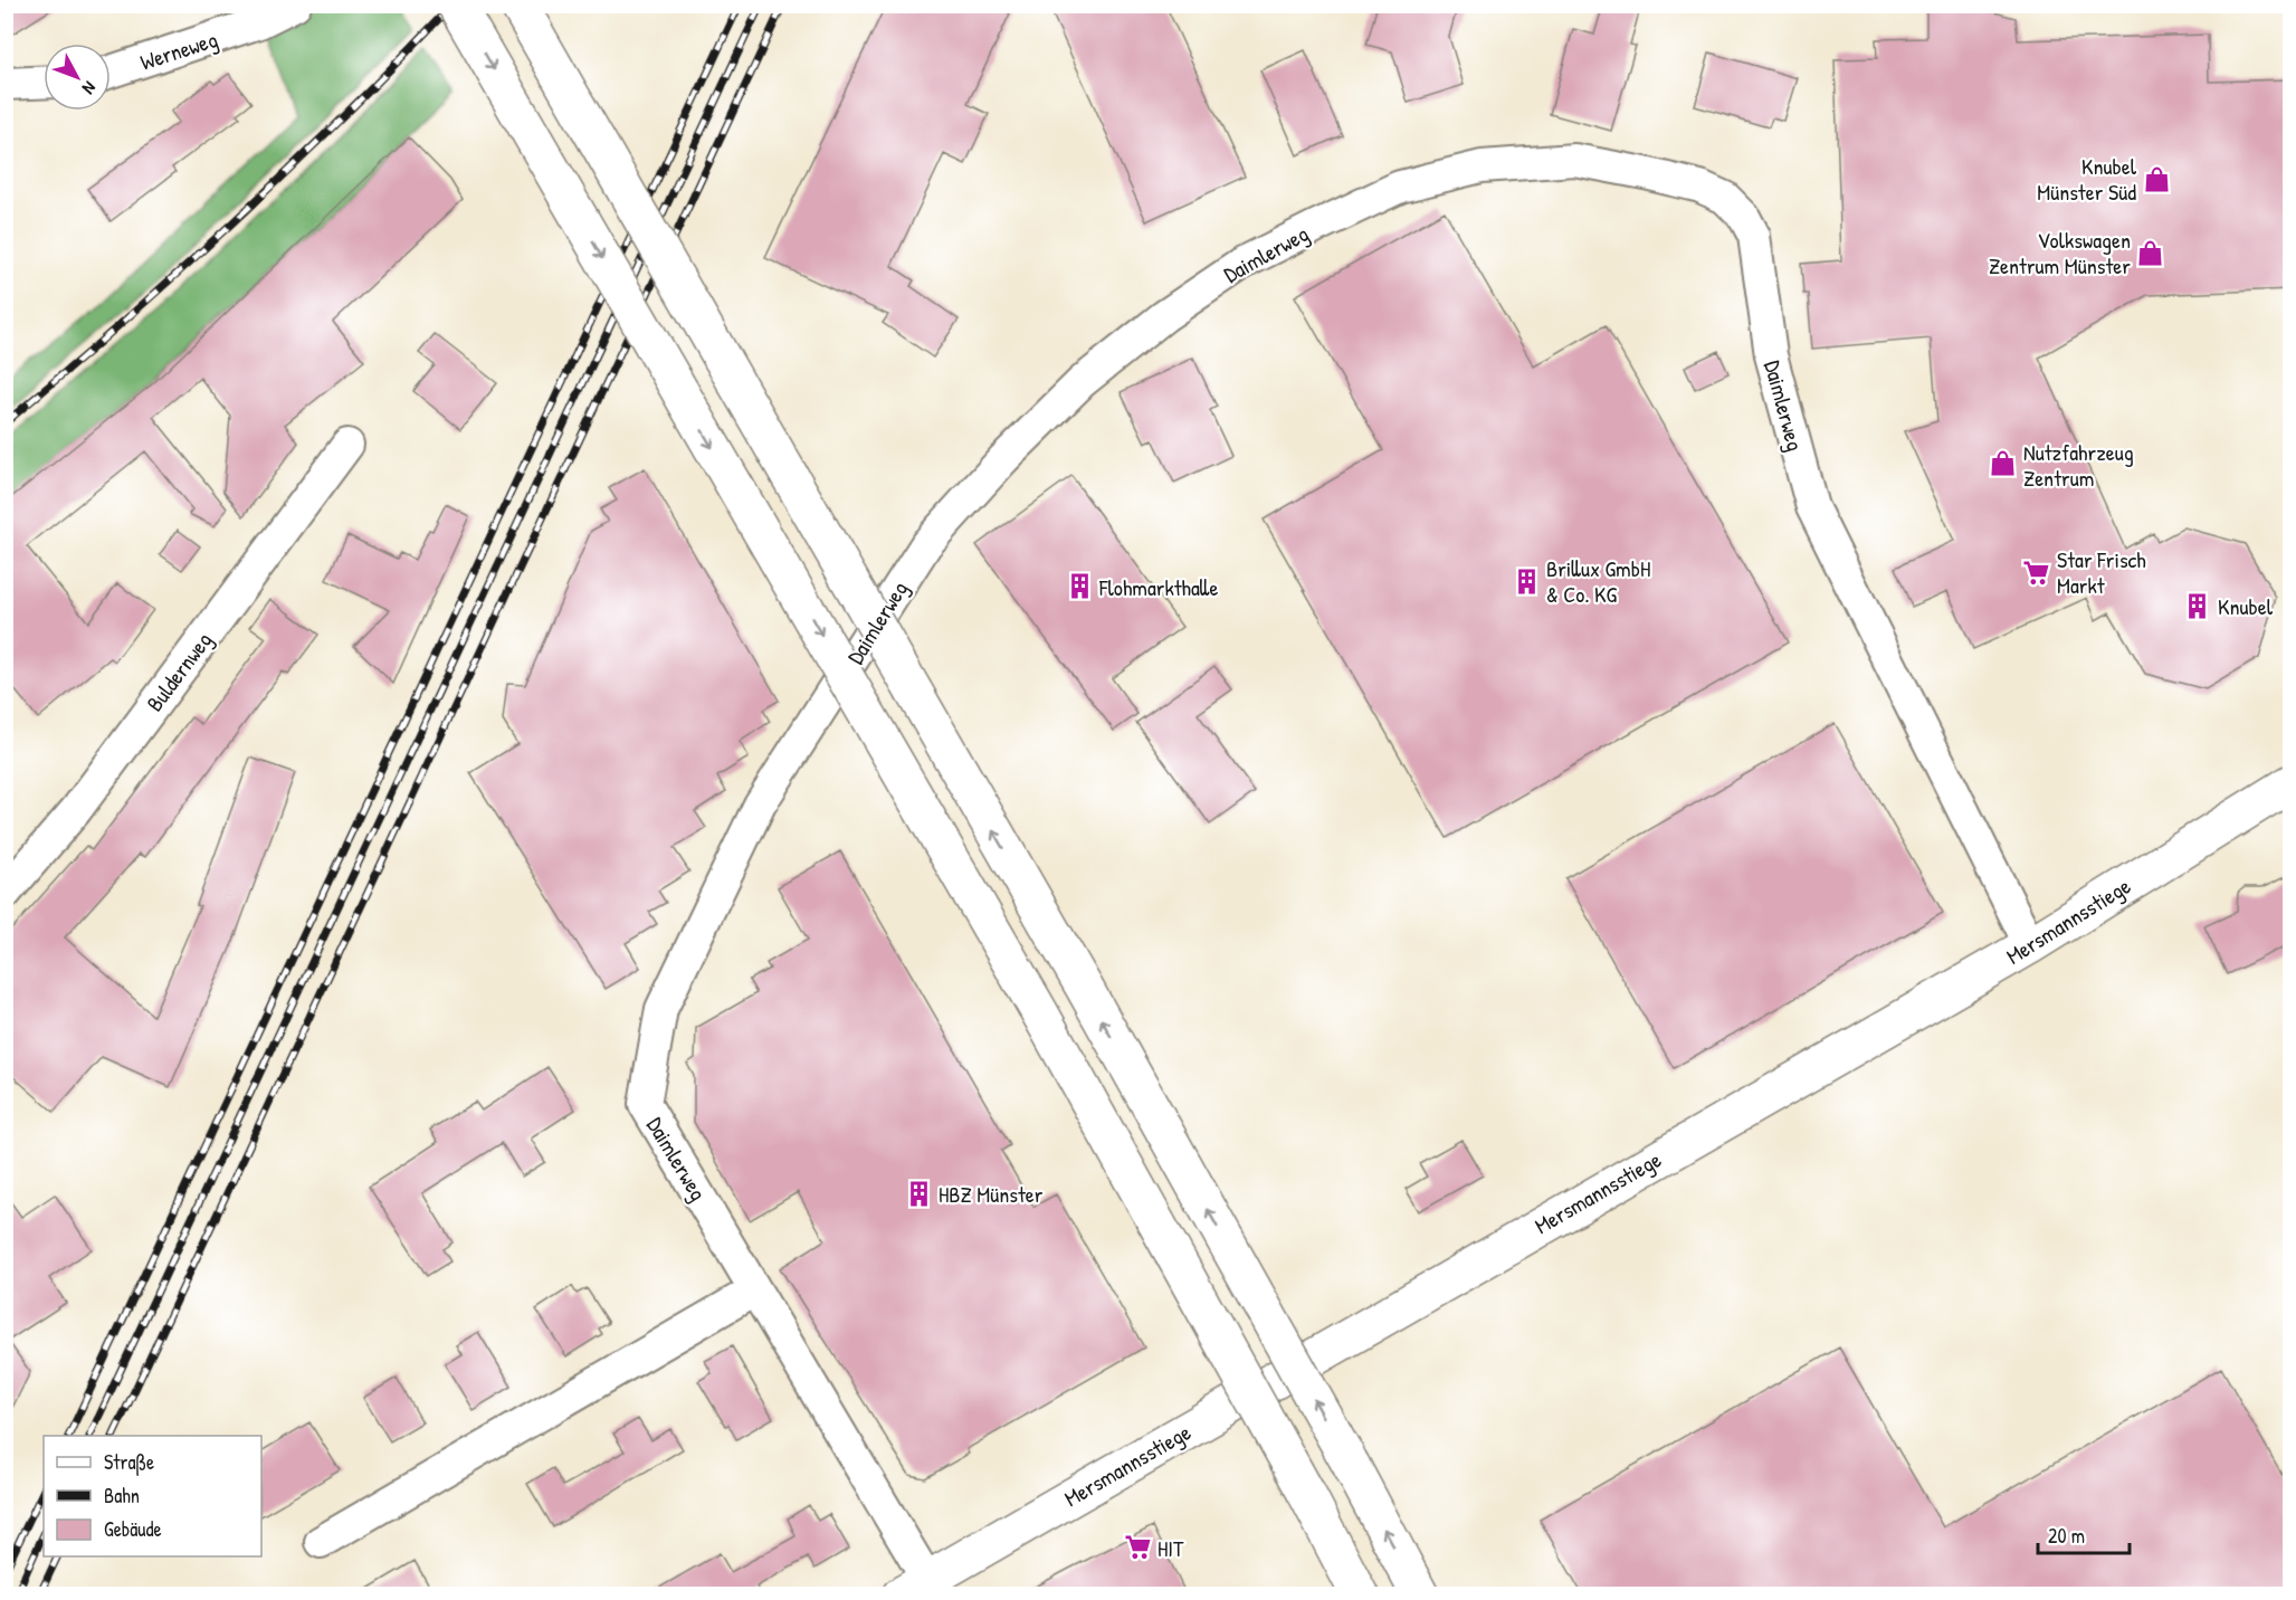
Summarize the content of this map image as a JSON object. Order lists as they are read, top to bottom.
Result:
{
  "streets": {
    "main road": ["Mersmannsstiege"],
    "street": ["Werneweg", "Daimlerweg", "Buldernweg"]
  },
  "crossings": [
    ["Daimlerweg", "Mersmannsstiege"]
  ],
  "places": {
    "shop": ["Knubel Münster Süd", "Volkswagen Zentrum Münster", "Nutzfahrzeug Zentrum"],
    "supermarket": ["Star Frisch Markt", "HIT"],
    "building": [
      "Brillux GmbH & Co. KG",
      "Flohmarkthalle",
      "Knubel",
      "HBZ Münster"
    ]
  },
  "legend": ["Straße", "Bahn", "Gebäude"],
  "scale_bar": "20 m",
  "north": "bottom right"
}
